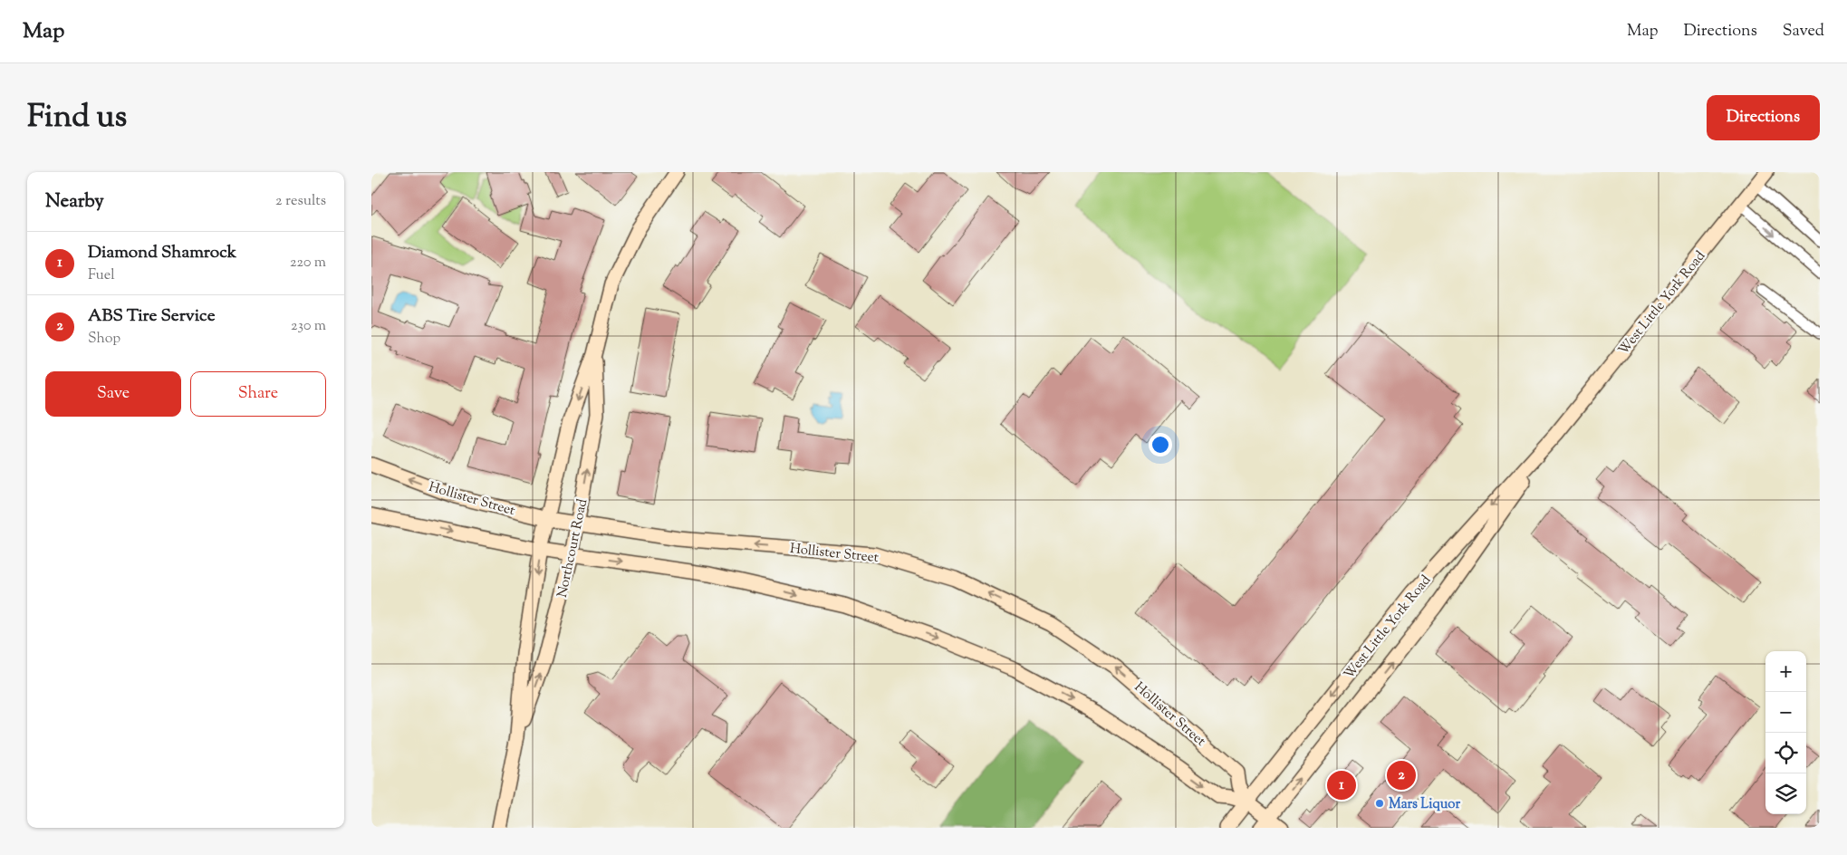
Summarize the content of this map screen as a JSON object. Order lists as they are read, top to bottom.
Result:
{
  "streets": {
    "main road": ["West Little York Road", "Hollister Street", "Northcourt Road"]
  },
  "crossings": [
    ["West Little York Road", "Hollister Street"],
    ["Hollister Street", "Northcourt Road"]
  ],
  "places": ["Mars Liquor"],
  "page": {
    "header": "Map",
    "nav": ["Map", "Directions", "Saved"],
    "title": "Find us",
    "buttons": [
      "Directions",
      ["Save", "Share"]
    ],
    "heading": ["Nearby", "2 results"],
    "list": [
      {
        "mark": "1",
        "name": "Diamond Shamrock",
        "note": "Fuel",
        "value": "220 m"
      },
      {
        "mark": "2",
        "name": "ABS Tire Service",
        "note": "Shop",
        "value": "230 m"
      }
    ],
    "map_buttons": ["+", "−"],
    "pins": ["2", "1"]
  }
}
